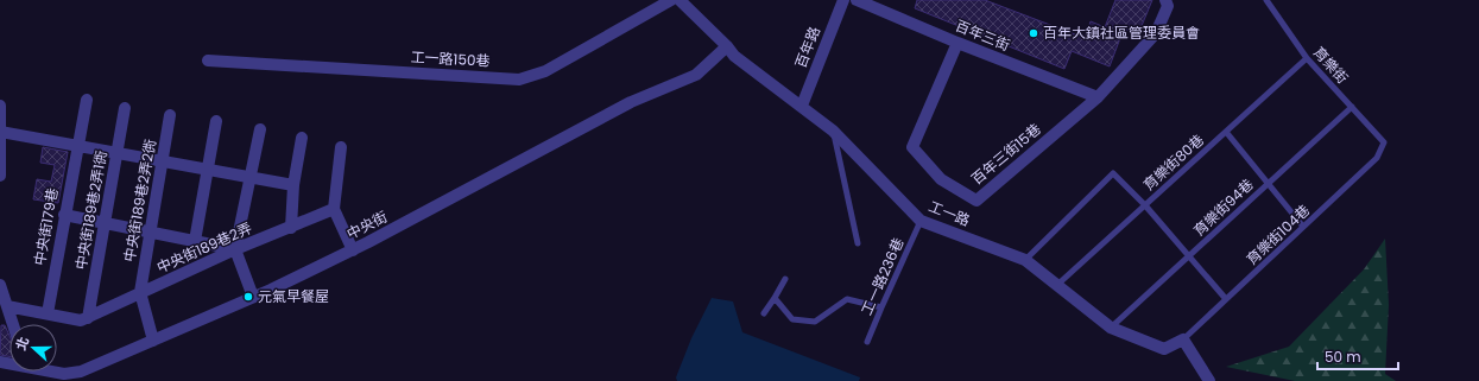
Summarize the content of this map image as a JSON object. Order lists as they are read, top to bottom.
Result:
{
  "streets": {
    "street": [
      "百年三街",
      "百年路",
      "工一路150巷",
      "百年三街15巷",
      "中央街189巷2弄2衖",
      "中央街189巷2弄1衖",
      "工一路",
      "中央街",
      "中央街179巷",
      "中央街189巷2弄"
    ],
    "lane": [
      "育樂街",
      "育樂街80巷",
      "育樂街94巷",
      "育樂街104巷",
      "工一路236巷"
    ]
  },
  "crossings": [
    ["百年三街", "百年三街15巷"],
    ["百年路", "工一路"],
    ["育樂街", "育樂街80巷"],
    ["育樂街", "育樂街94巷"],
    ["育樂街", "育樂街104巷"],
    ["育樂街80巷", "工一路"],
    ["中央街189巷2弄2衖", "中央街189巷2弄"],
    ["育樂街94巷", "工一路"],
    ["中央街189巷2弄1衖", "中央街189巷2弄"],
    ["工一路", "中央街"],
    ["工一路", "育樂街104巷"],
    ["工一路", "工一路236巷"]
  ],
  "places": ["百年大鎮社區管理委員會", "元氣早餐屋"],
  "scale_bar": "50 m",
  "north": "left"
}
